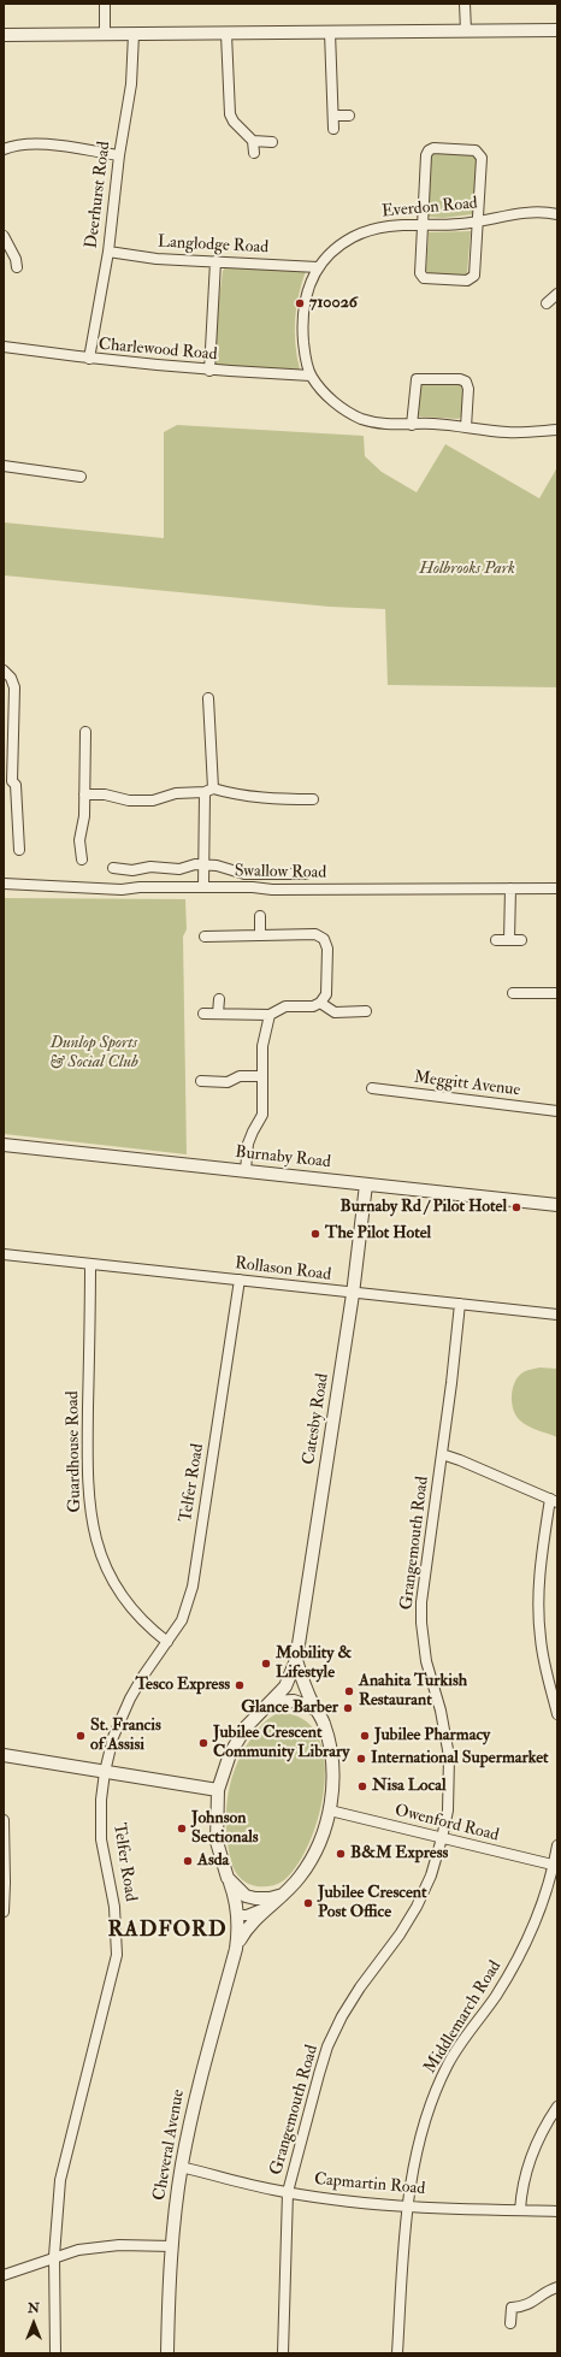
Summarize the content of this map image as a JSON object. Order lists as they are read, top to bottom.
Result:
{
  "streets": {
    "street": [
      "Deerhurst Road",
      "Everdon Road",
      "Langlodge Road",
      "Charlewood Road",
      "Swallow Road",
      "Meggitt Avenue",
      "Burnaby Road",
      "Rollason Road",
      "Catesby Road",
      "Guardhouse Road",
      "Telfer Road",
      "Grangemouth Road",
      "Owenford Road",
      "Middlemarch Road",
      "Cheveral Avenue",
      "Capmartin Road"
    ]
  },
  "crossings": [
    ["Deerhurst Road", "Langlodge Road"],
    ["Deerhurst Road", "Charlewood Road"],
    ["Everdon Road", "Langlodge Road"],
    ["Everdon Road", "Charlewood Road"],
    ["Burnaby Road", "Catesby Road"],
    ["Rollason Road", "Catesby Road"],
    ["Rollason Road", "Guardhouse Road"],
    ["Rollason Road", "Telfer Road"],
    ["Rollason Road", "Grangemouth Road"],
    ["Catesby Road", "Owenford Road"],
    ["Catesby Road", "Cheveral Avenue"],
    ["Guardhouse Road", "Telfer Road"],
    ["Grangemouth Road", "Owenford Road"],
    ["Grangemouth Road", "Capmartin Road"],
    ["Owenford Road", "Middlemarch Road"],
    ["Owenford Road", "Cheveral Avenue"],
    ["Middlemarch Road", "Capmartin Road"],
    ["Cheveral Avenue", "Capmartin Road"]
  ],
  "districts": ["RADFORD"],
  "parks": ["Holbrooks Park", "Dunlop Sports & Social Club"],
  "places": [
    "710026",
    "Burnaby Rd / Pilot Hotel",
    "The Pilot Hotel",
    "Mobility & Lifestyle",
    "Tesco Express",
    "Anahita Turkish Restaurant",
    "Glance Barber",
    "St. Francis of Assisi",
    "Jubilee Pharmacy",
    "Jubilee Crescent Community Library",
    "International Supermarket",
    "Nisa Local",
    "Johnson Sectionals",
    "B&M Express",
    "Asda",
    "Jubilee Crescent Post Office"
  ],
  "north": "top"
}
